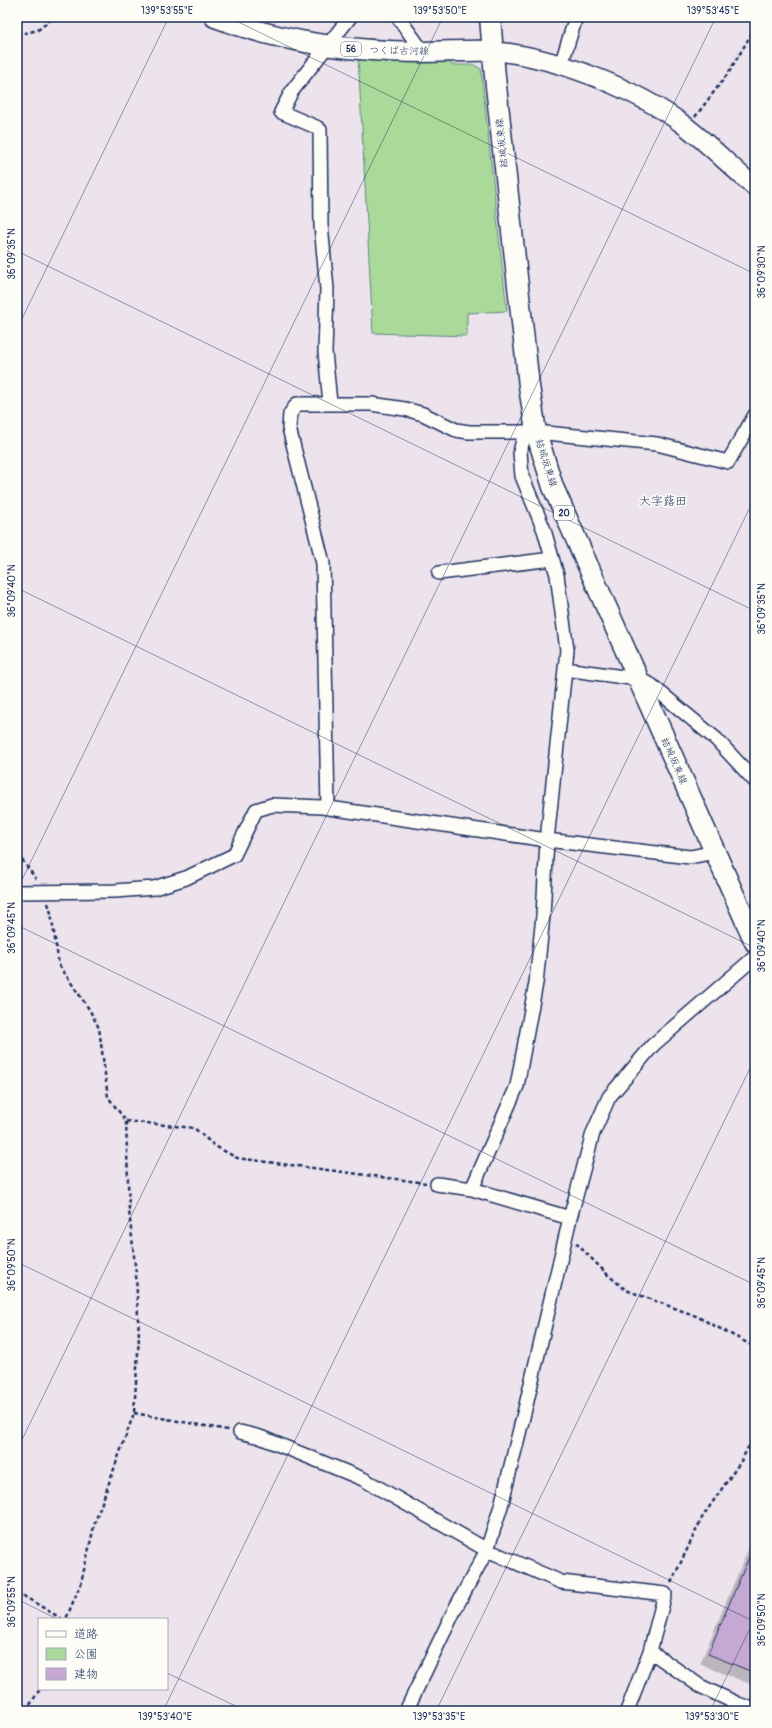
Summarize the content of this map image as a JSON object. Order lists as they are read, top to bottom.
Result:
{
  "streets": {
    "main road": [
      "56",
      "つくば古河線",
      "結城坂東線",
      "20"
    ]
  },
  "crossings": [
    ["つくば古河線", "結城坂東線"]
  ],
  "districts": ["大字蕗田"],
  "legend": ["道路", "公園", "建物"],
  "coordinates": [
    "139°53'55\"E",
    "139°53'50\"E",
    "139°53'45\"E",
    "36°09'35\"N",
    "36°09'30\"N",
    "36°09'40\"N",
    "36°09'45\"N",
    "36°09'50\"N",
    "36°09'55\"N",
    "139°53'40\"E",
    "139°53'35\"E",
    "139°53'30\"E"
  ]
}
